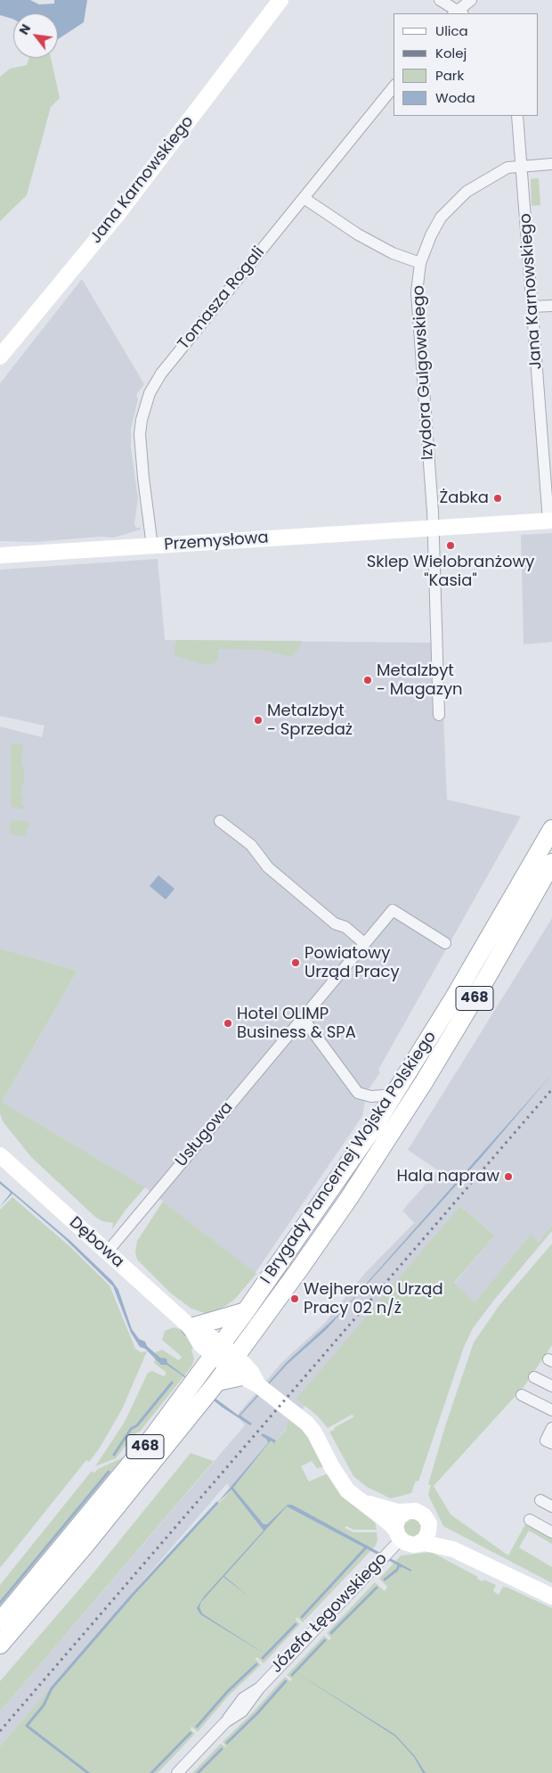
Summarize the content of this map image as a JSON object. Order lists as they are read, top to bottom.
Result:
{
  "streets": {
    "main road": [
      "Jana Karnowskiego",
      "Przemysłowa",
      "468",
      "I Brygady Pancernej Wojska Polskiego",
      "Dębowa"
    ],
    "street": [
      "Tomasza Rogali",
      "Izydora Gulgowskiego",
      "Usługowa",
      "Józefa Łęgowskiego"
    ]
  },
  "crossings": [
    ["Jana Karnowskiego", "Izydora Gulgowskiego"],
    ["Jana Karnowskiego", "Przemysłowa"],
    ["Tomasza Rogali", "Przemysłowa"],
    ["Izydora Gulgowskiego", "Przemysłowa"],
    ["468", "I Brygady Pancernej Wojska Polskiego"],
    ["468", "Dębowa"],
    ["Usługowa", "Dębowa"],
    ["I Brygady Pancernej Wojska Polskiego", "Dębowa"]
  ],
  "places": [
    "Żabka",
    "Sklep Wielobranżowy \"Kasia\"",
    "Metalzbyt - Magazyn",
    "Metalzbyt - Sprzedaż",
    "Powiatowy Urząd Pracy",
    "Hotel OLIMP Business & SPA",
    "Hala napraw",
    "Wejherowo Urząd Pracy 02 n/ż"
  ],
  "legend": [
    "Ulica",
    "Kolej",
    "Park",
    "Woda"
  ],
  "north": "top left"
}
